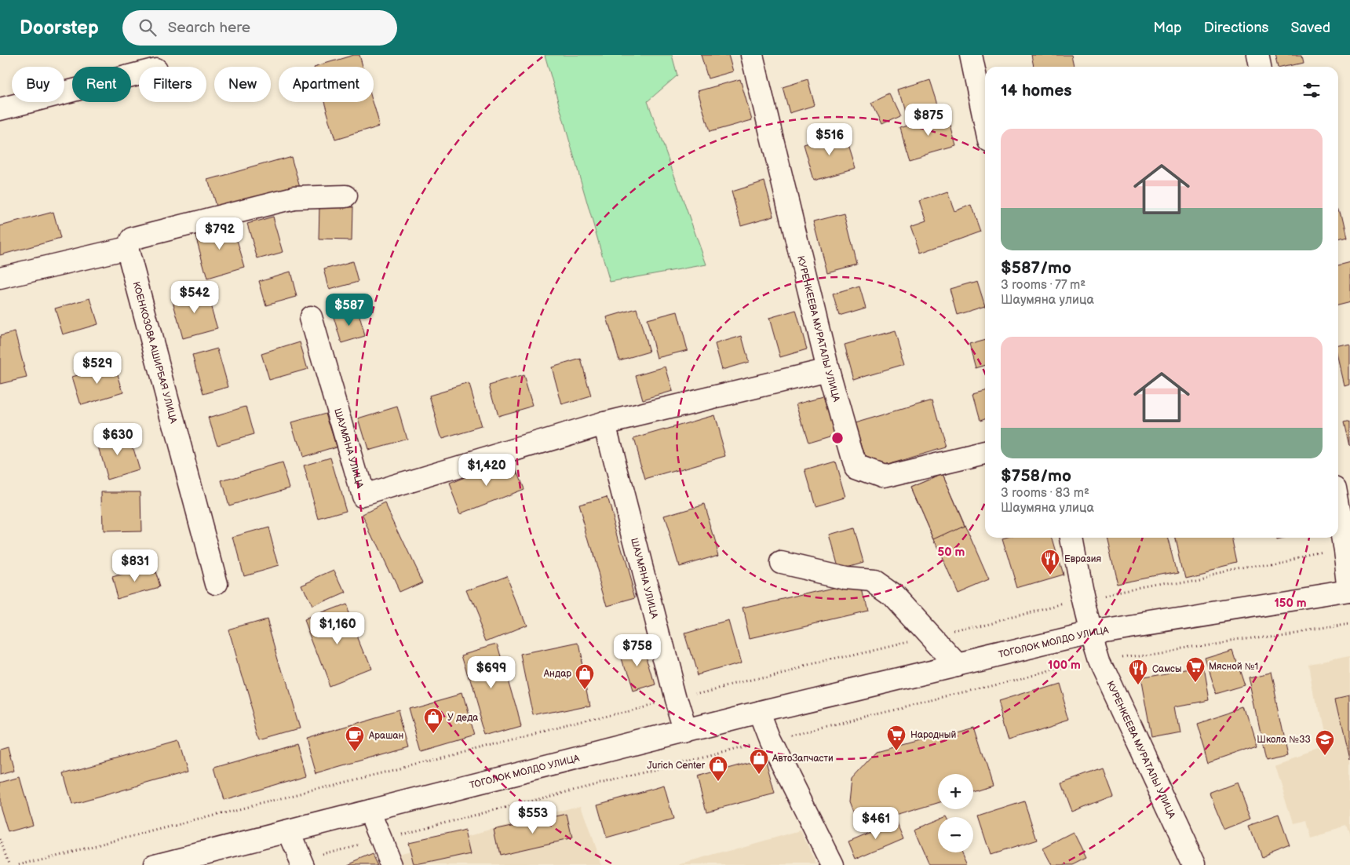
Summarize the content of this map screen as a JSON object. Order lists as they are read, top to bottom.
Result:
{
  "streets": {
    "street": [
      "КУРЕНКЕЕВА МУРАТАЛЫ УЛИЦА",
      "КОЕНКОЗОВА АШИРБАЯ УЛИЦА",
      "ШАУМЯНА УЛИЦА",
      "ТОГОЛОК МОЛДО УЛИЦА"
    ]
  },
  "crossings": [
    ["КУРЕНКЕЕВА МУРАТАЛЫ УЛИЦА", "ШАУМЯНА УЛИЦА"],
    ["КУРЕНКЕЕВА МУРАТАЛЫ УЛИЦА", "ТОГОЛОК МОЛДО УЛИЦА"],
    ["ШАУМЯНА УЛИЦА", "ТОГОЛОК МОЛДО УЛИЦА"]
  ],
  "places": {
    "restaurant": ["Евразия", "Самсы"],
    "supermarket": ["Мясной №1", "Народный"],
    "shop": [
      "Андар",
      "У деда",
      "АвтоЗапчасти",
      "Jurich Center"
    ],
    "cafe": ["Арашан"],
    "school or university": ["Школа №33"]
  },
  "page": {
    "header": "Doorstep",
    "search": "Search here",
    "nav": ["Map", "Directions", "Saved"],
    "chip": [
      "Buy",
      "Rent",
      "Filters",
      "New",
      "Apartment"
    ],
    "heading": "14 homes",
    "price": [
      "$875",
      "$516",
      "$792",
      "$542",
      "$587",
      "$529",
      "$630",
      "$1,420",
      "$831",
      "$1,160",
      "$758",
      "$699",
      "$553",
      "$461"
    ],
    "list": [
      {
        "name": "$587/mo",
        "note": "3 rooms · 77 m² · Шаумяна улица"
      },
      {
        "name": "$758/mo",
        "note": "3 rooms · 83 m² · Шаумяна улица"
      }
    ],
    "map_buttons": ["+", "−"]
  },
  "rings": ["50 m", "150 m", "100 m"]
}
